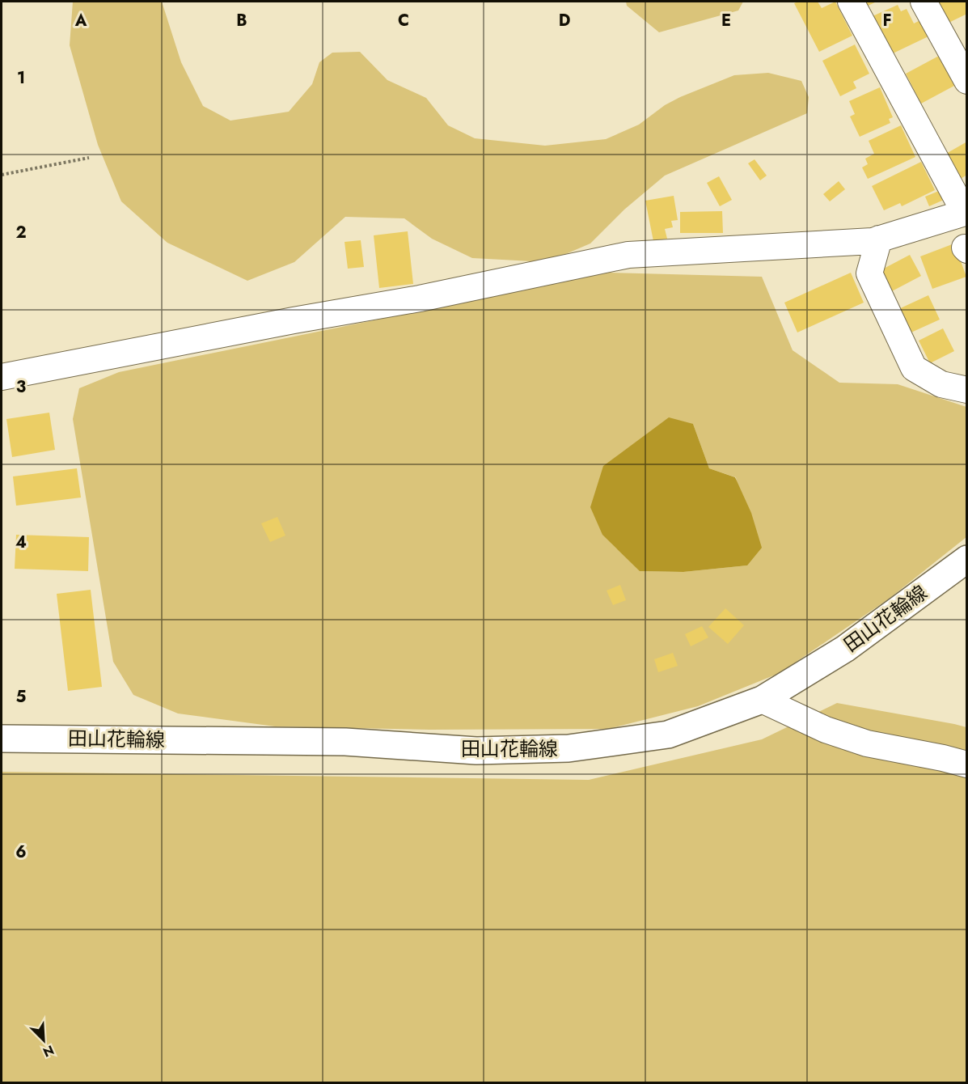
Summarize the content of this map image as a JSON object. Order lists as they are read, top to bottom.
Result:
{
  "streets": {
    "main road": ["田山花輪線"]
  },
  "north": "bottom right",
  "grid": {
    "columns": [
      "A",
      "B",
      "C",
      "D",
      "E",
      "F"
    ],
    "rows": [
      "1",
      "2",
      "3",
      "4",
      "5",
      "6"
    ]
  }
}
